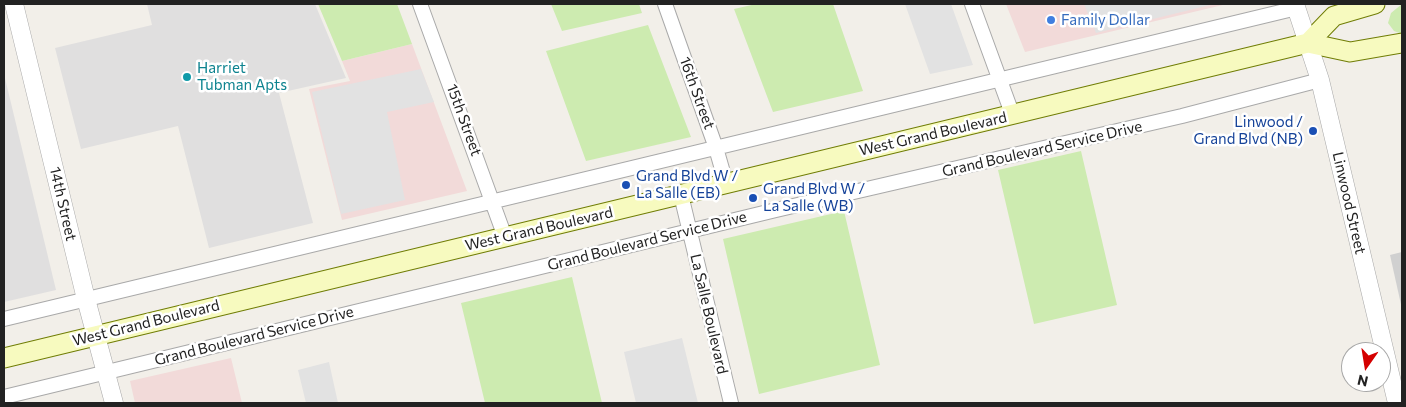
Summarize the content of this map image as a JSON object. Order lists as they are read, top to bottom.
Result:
{
  "streets": {
    "main road": ["West Grand Boulevard"],
    "street": [
      "16th Street",
      "15th Street",
      "Grand Boulevard Service Drive",
      "Linwood Street",
      "14th Street",
      "La Salle Boulevard"
    ]
  },
  "crossings": [
    ["16th Street", "West Grand Boulevard"],
    ["15th Street", "West Grand Boulevard"],
    ["West Grand Boulevard", "Linwood Street"],
    ["West Grand Boulevard", "14th Street"],
    ["West Grand Boulevard", "La Salle Boulevard"],
    ["Grand Boulevard Service Drive", "Linwood Street"],
    ["Grand Boulevard Service Drive", "14th Street"],
    ["Grand Boulevard Service Drive", "La Salle Boulevard"]
  ],
  "places": [
    "Family Dollar",
    "Harriet Tubman Apts",
    "Linwood / Grand Blvd (NB)",
    "Grand Blvd W / La Salle (EB)",
    "Grand Blvd W / La Salle (WB)"
  ],
  "north": "bottom"
}
